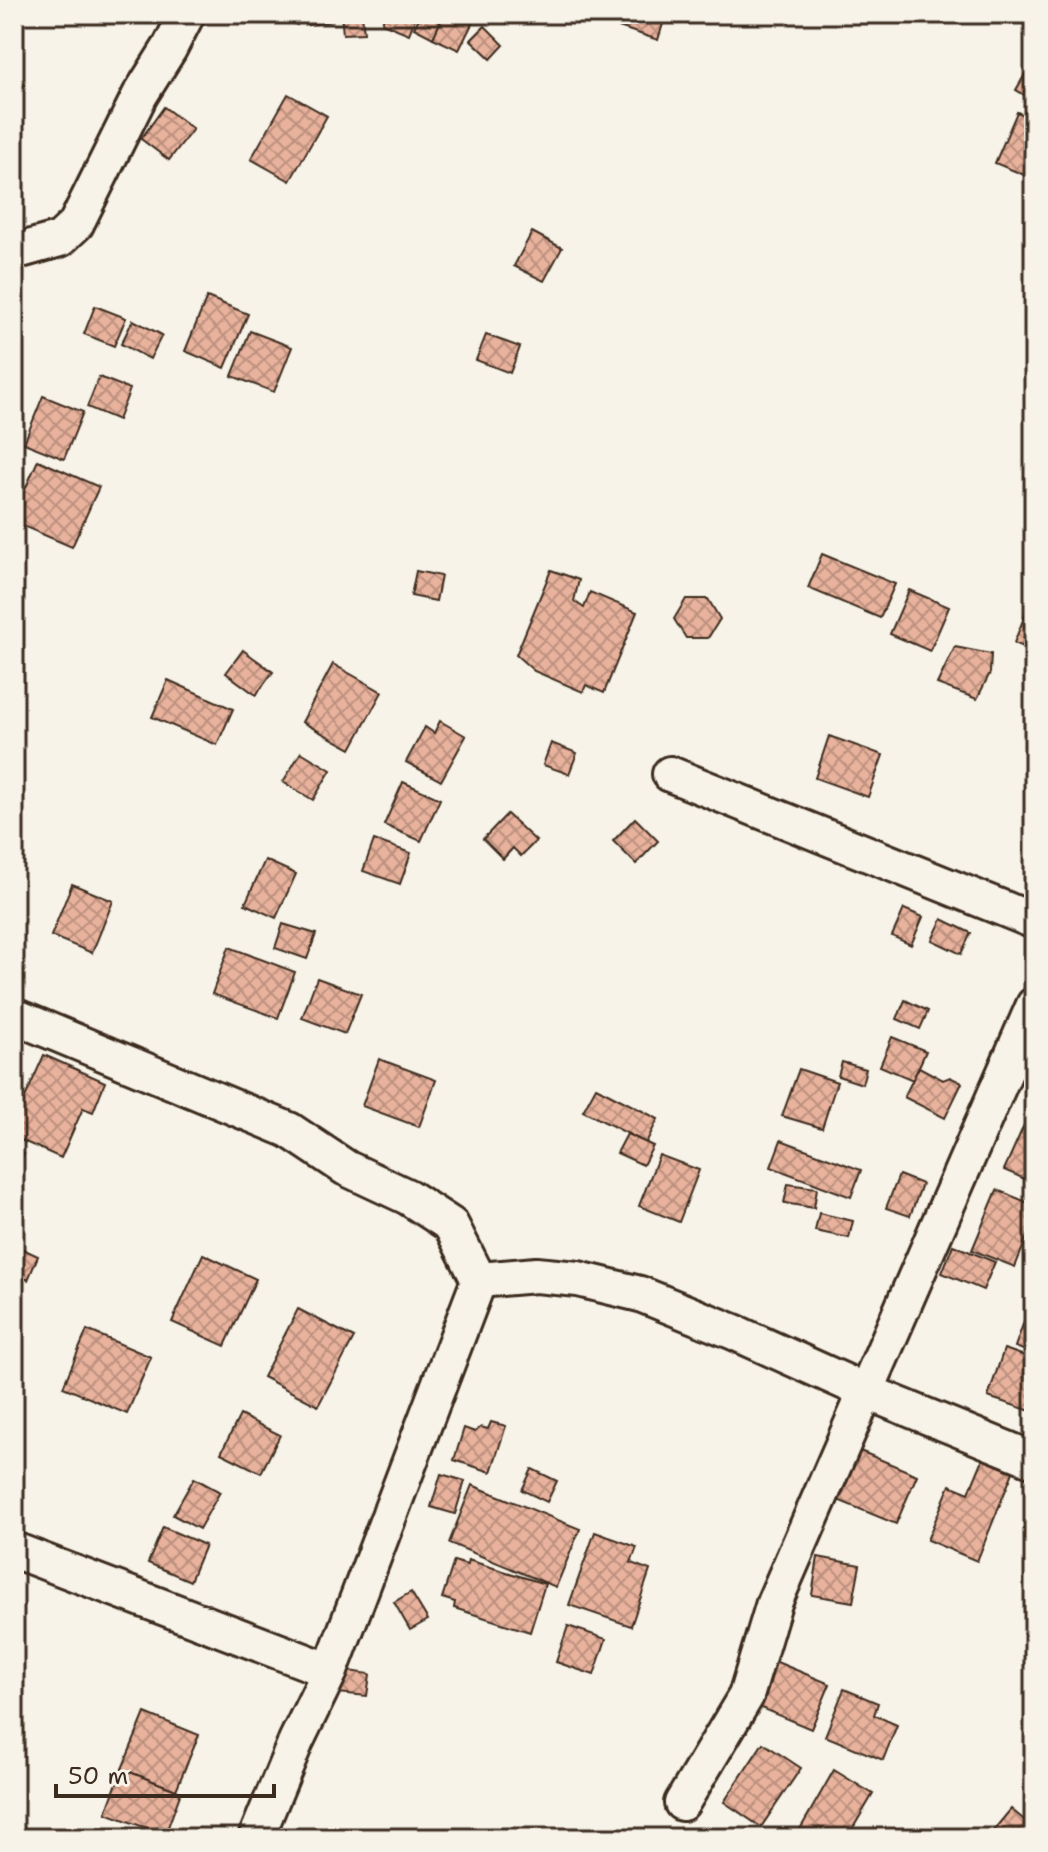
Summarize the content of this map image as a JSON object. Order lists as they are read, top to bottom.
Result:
{
  "scale_bar": "50 m"
}
